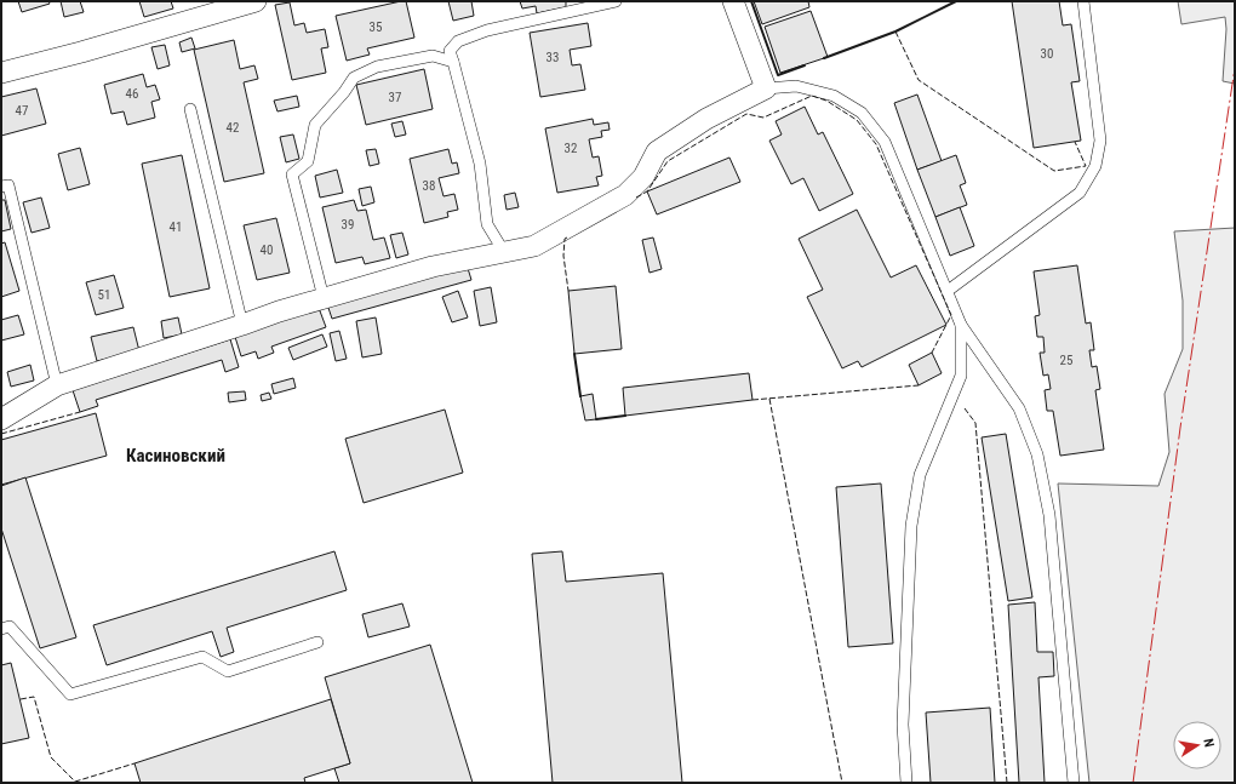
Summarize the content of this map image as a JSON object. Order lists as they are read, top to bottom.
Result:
{
  "districts": ["Касиновский"],
  "house_numbers": [
    "35",
    "30",
    "33",
    "46",
    "37",
    "47",
    "42",
    "32",
    "38",
    "39",
    "41",
    "40",
    "51",
    "25"
  ],
  "north": "right"
}
